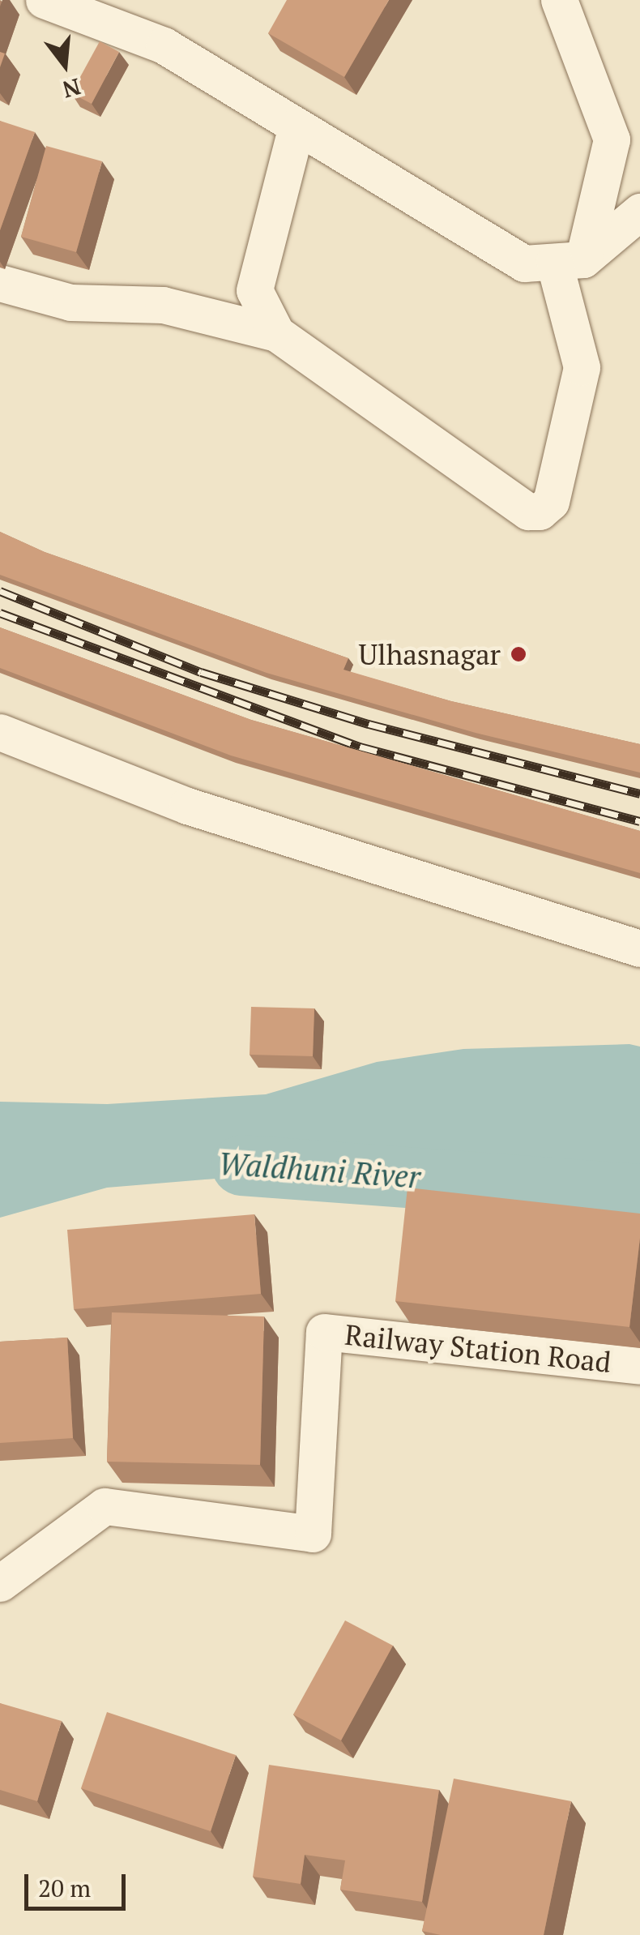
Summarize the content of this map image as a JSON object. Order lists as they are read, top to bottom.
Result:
{
  "streets": {
    "street": ["Railway Station Road"]
  },
  "water": ["Waldhuni River"],
  "places": ["Ulhasnagar"],
  "scale_bar": "20 m",
  "north": "bottom"
}
